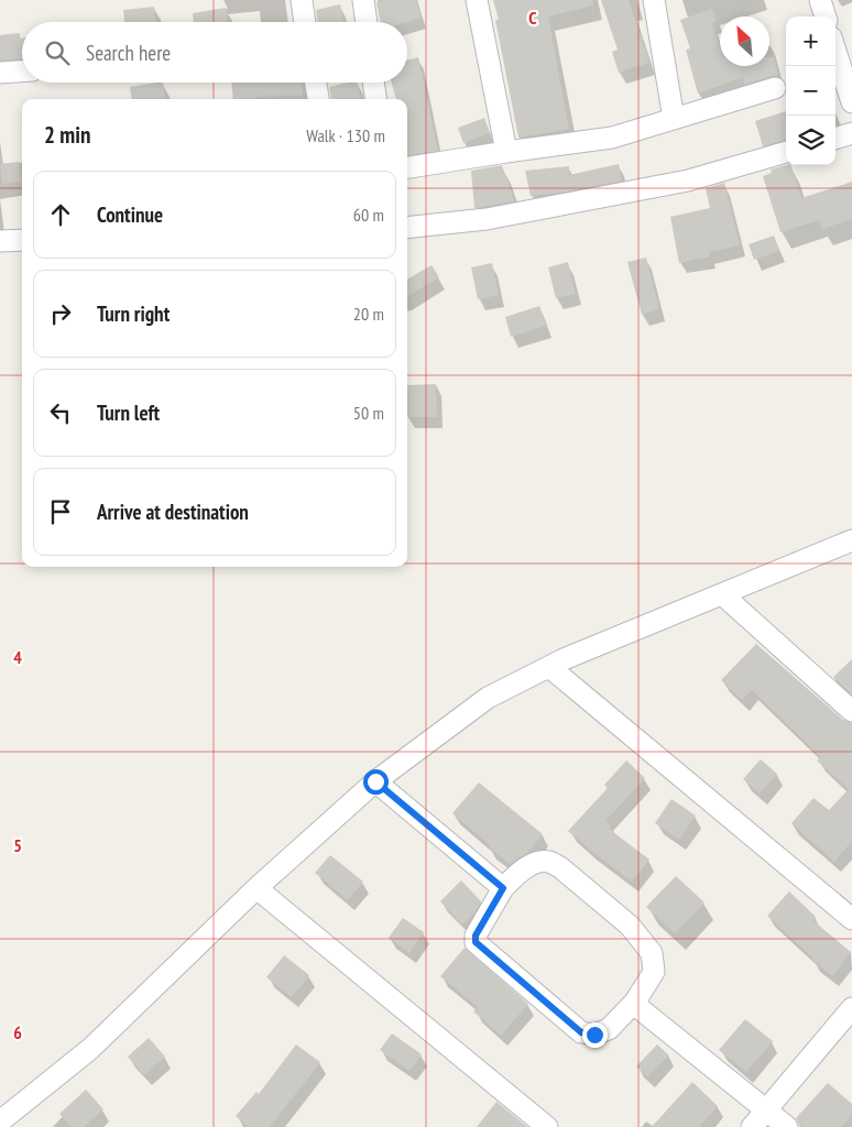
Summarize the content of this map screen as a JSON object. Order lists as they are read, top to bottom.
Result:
{
  "north": "top left",
  "page": {
    "map_buttons": ["+", "−"],
    "search": "Search here",
    "heading": ["2 min", "Walk · 130 m"],
    "list": [
      ["Continue", "60 m"],
      ["Turn right", "20 m"],
      ["Turn left", "50 m"],
      "Arrive at destination"
    ]
  },
  "grid": {
    "columns": ["C"],
    "rows": ["4", "5", "6"]
  }
}
